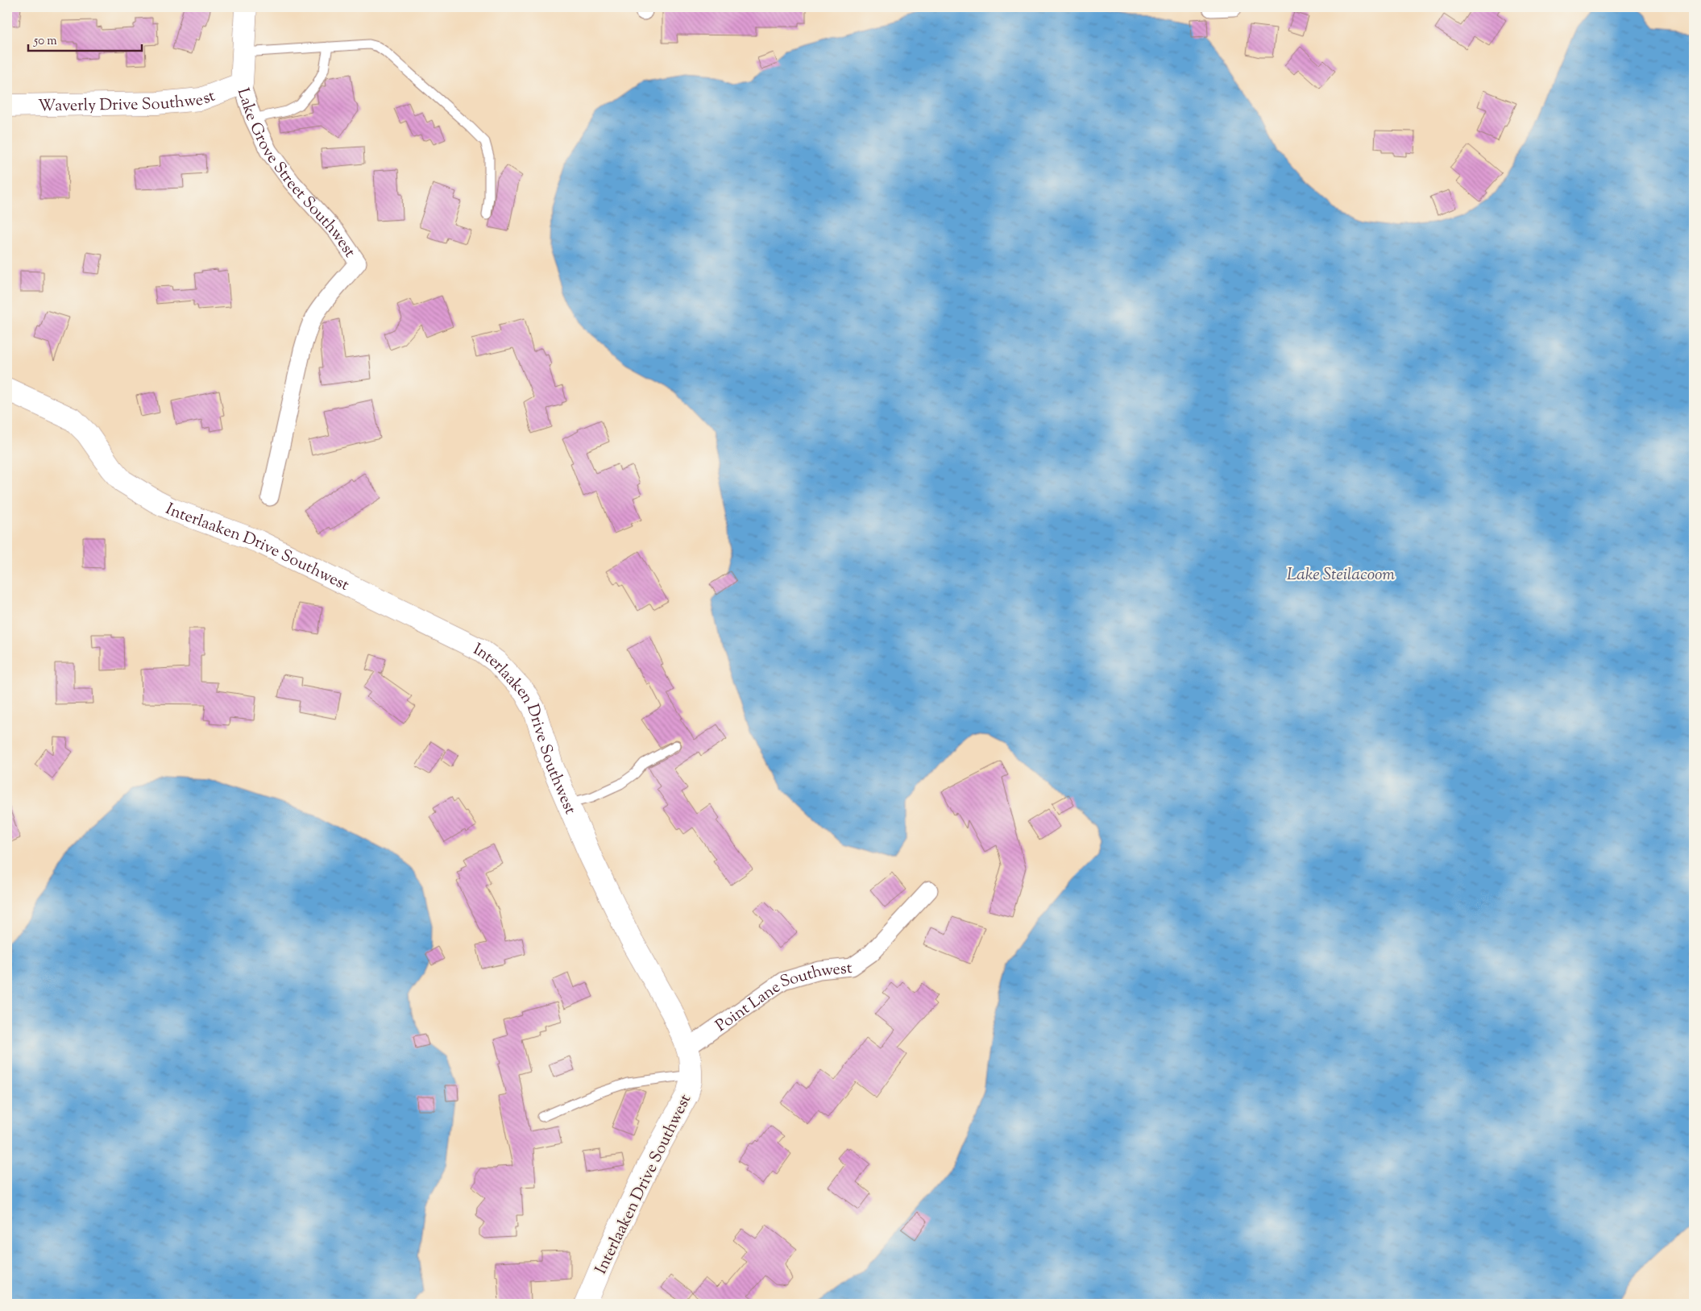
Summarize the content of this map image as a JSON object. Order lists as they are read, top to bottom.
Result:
{
  "streets": {
    "street": [
      "Waverly Drive Southwest",
      "Lake Grove Street Southwest",
      "Interlaaken Drive Southwest",
      "Point Lane Southwest"
    ]
  },
  "crossings": [
    ["Waverly Drive Southwest", "Lake Grove Street Southwest"],
    ["Interlaaken Drive Southwest", "Point Lane Southwest"]
  ],
  "water": ["Lake Steilacoom"],
  "scale_bar": "50 m"
}
